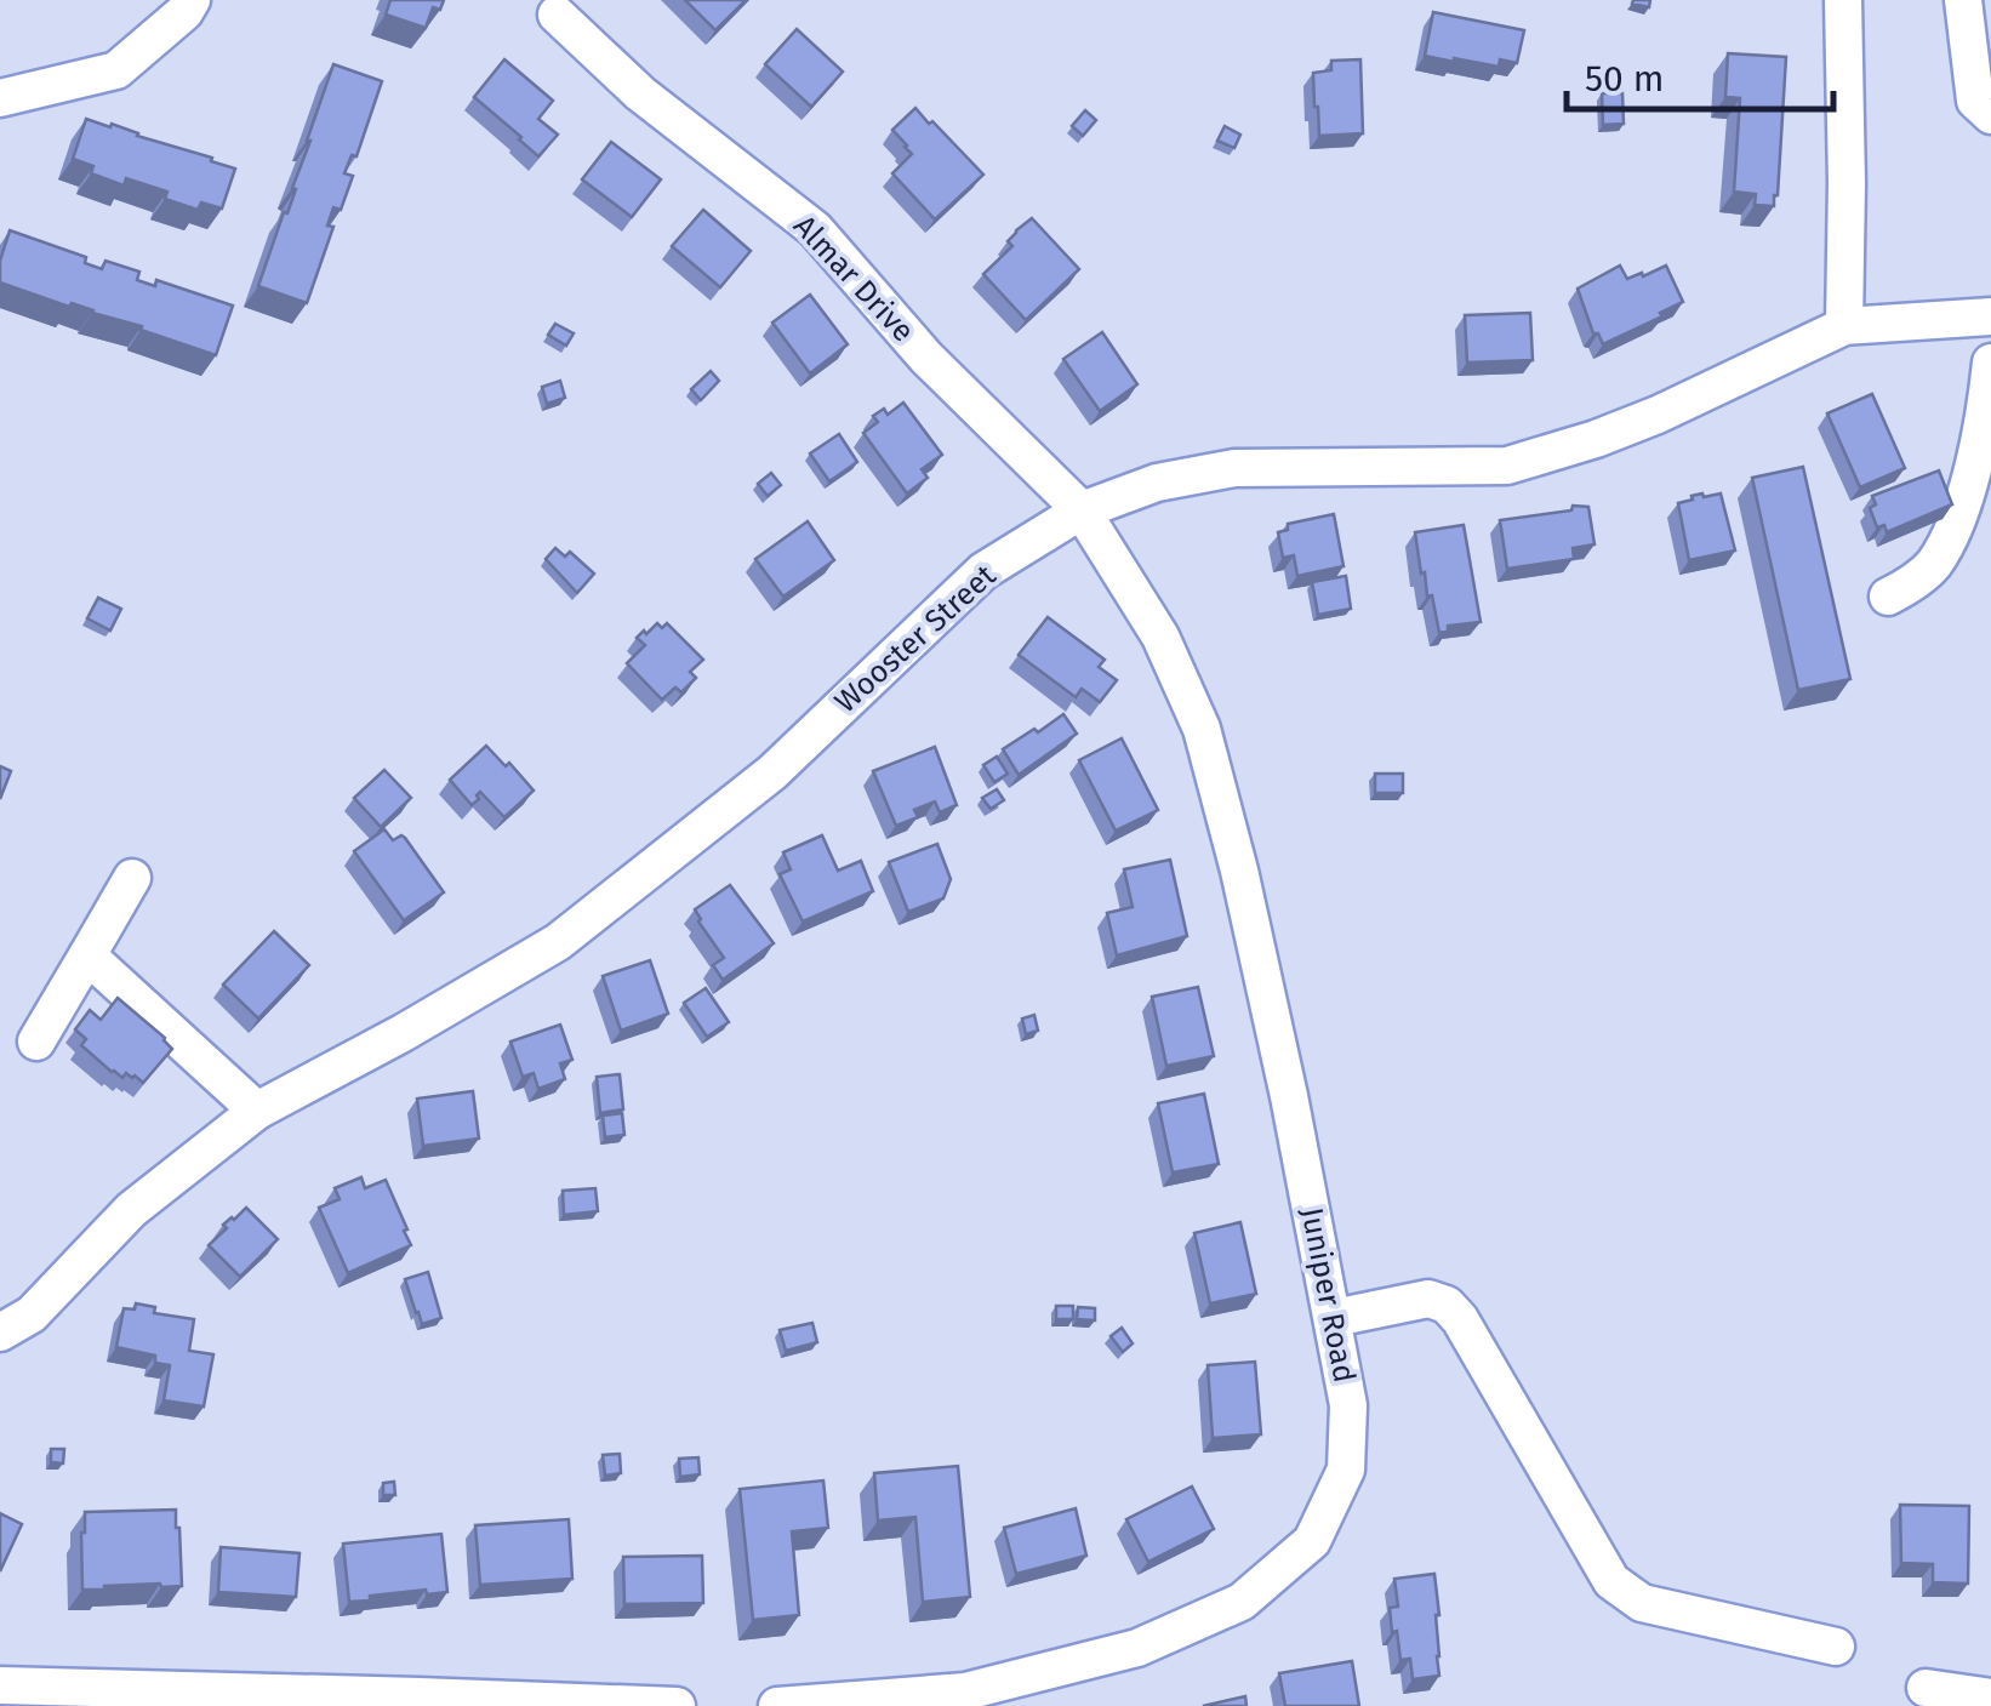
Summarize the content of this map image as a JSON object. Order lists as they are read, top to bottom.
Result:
{
  "streets": {
    "street": ["Almar Drive", "Wooster Street", "Juniper Road"]
  },
  "crossings": [
    ["Almar Drive", "Wooster Street"],
    ["Almar Drive", "Juniper Road"],
    ["Wooster Street", "Juniper Road"]
  ],
  "scale_bar": "50 m"
}
